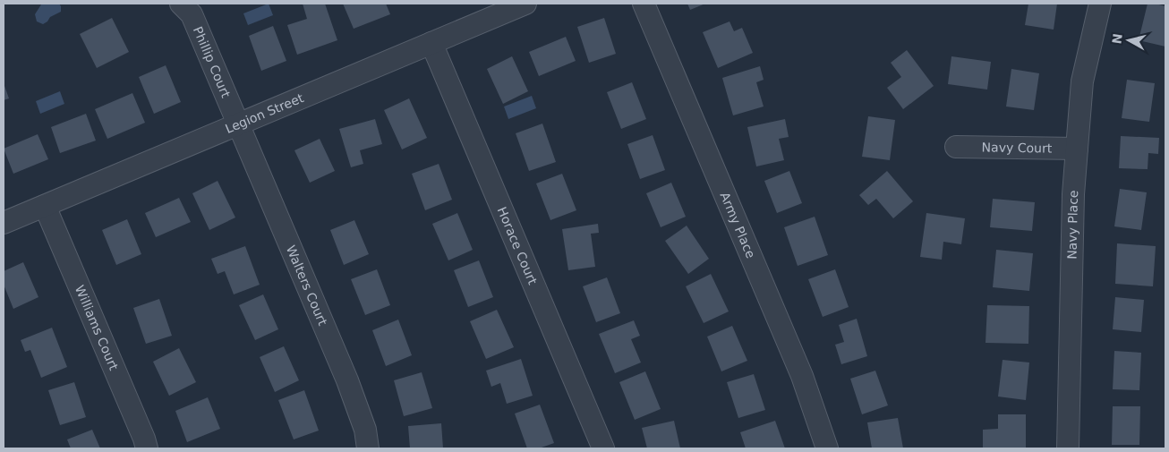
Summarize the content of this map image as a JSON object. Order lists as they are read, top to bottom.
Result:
{
  "streets": {
    "street": [
      "Phillip Court",
      "Legion Street",
      "Navy Court",
      "Army Place",
      "Navy Place",
      "Horace Court",
      "Walters Court",
      "Williams Court"
    ]
  },
  "crossings": [
    ["Phillip Court", "Legion Street"],
    ["Phillip Court", "Walters Court"],
    ["Legion Street", "Horace Court"],
    ["Legion Street", "Walters Court"],
    ["Legion Street", "Williams Court"],
    ["Navy Court", "Navy Place"]
  ],
  "north": "left"
}
